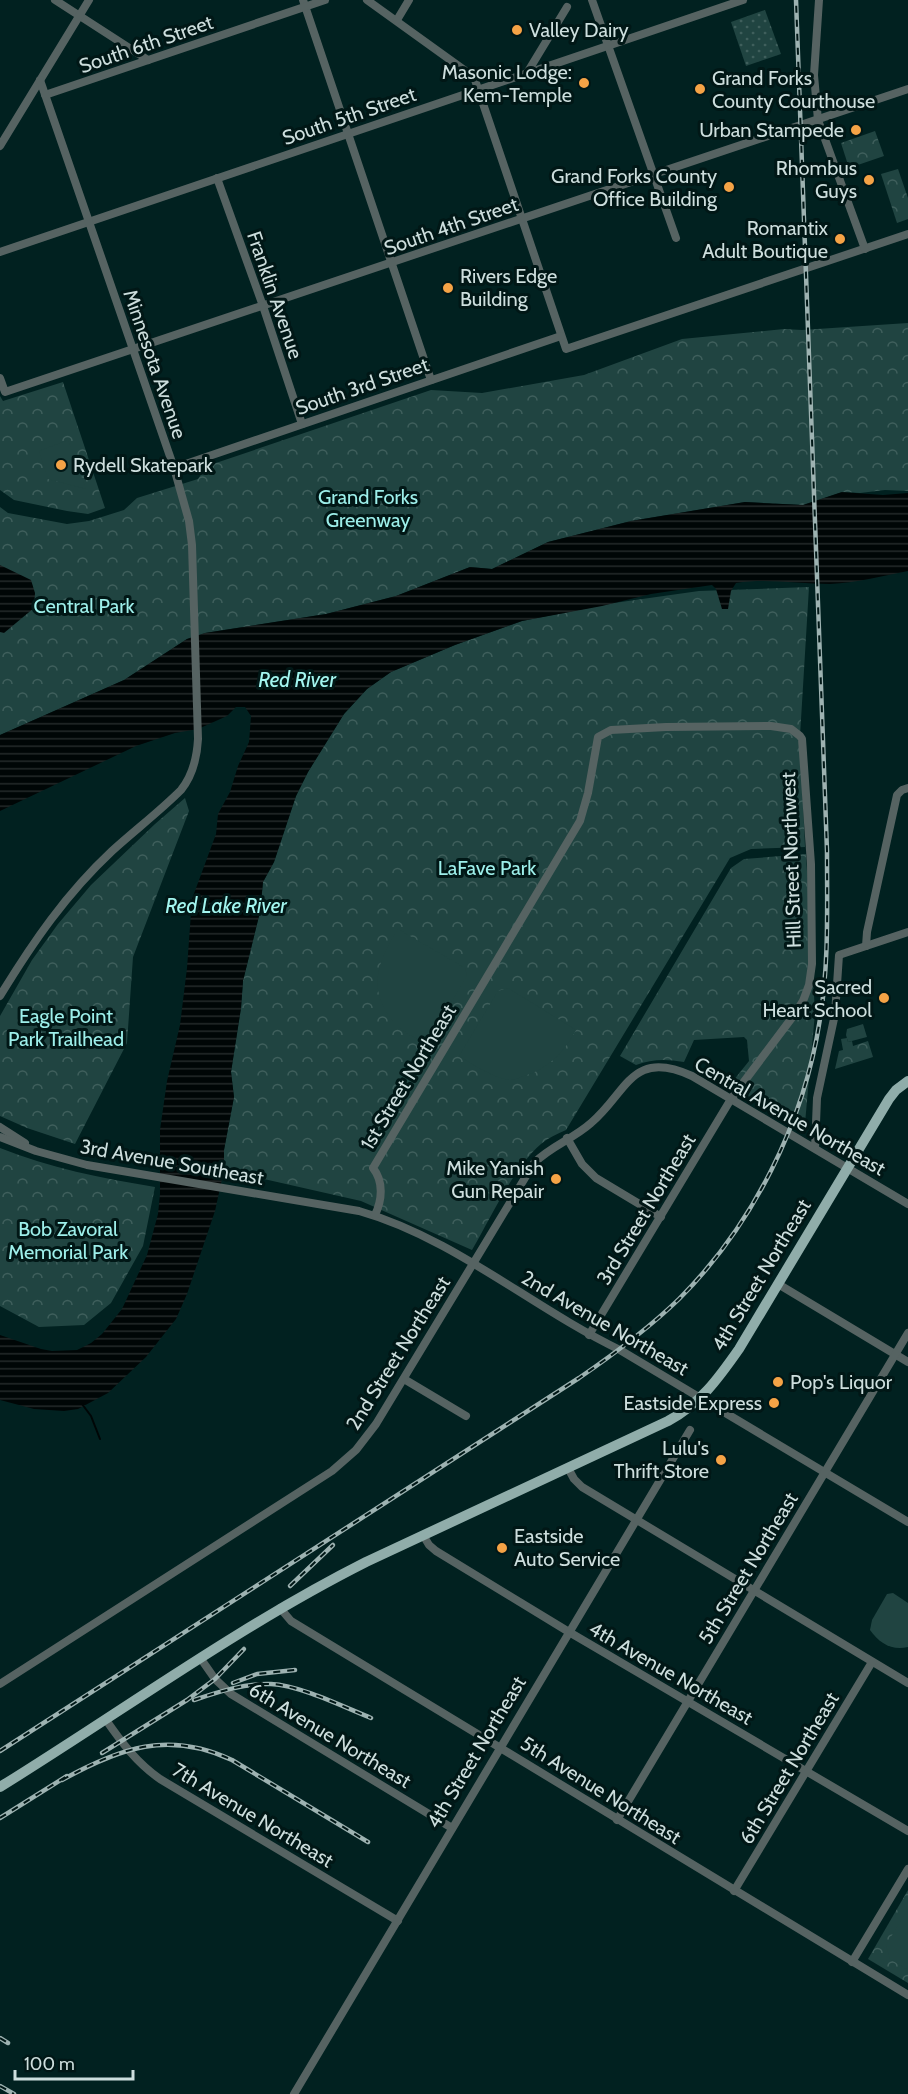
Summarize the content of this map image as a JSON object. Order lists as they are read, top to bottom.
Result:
{
  "streets": {
    "main road": ["4th Street Northeast"],
    "street": [
      "South 6th Street",
      "South 5th Street",
      "South 4th Street",
      "Franklin Avenue",
      "Minnesota Avenue",
      "South 3rd Street",
      "Hill Street Northwest",
      "1st Street Northeast",
      "Central Avenue Northeast",
      "3rd Avenue Southeast",
      "3rd Street Northeast",
      "2nd Avenue Northeast",
      "2nd Street Northeast",
      "5th Street Northeast",
      "4th Avenue Northeast",
      "6th Avenue Northeast",
      "6th Street Northeast",
      "5th Avenue Northeast",
      "7th Avenue Northeast"
    ]
  },
  "crossings": [
    ["South 6th Street", "Minnesota Avenue"],
    ["South 5th Street", "Franklin Avenue"],
    ["South 5th Street", "Minnesota Avenue"],
    ["South 4th Street", "Franklin Avenue"],
    ["South 4th Street", "Minnesota Avenue"],
    ["Franklin Avenue", "South 3rd Street"],
    ["Minnesota Avenue", "South 3rd Street"],
    ["Hill Street Northwest", "1st Street Northeast"],
    ["Hill Street Northwest", "Central Avenue Northeast"],
    ["Hill Street Northwest", "3rd Street Northeast"],
    ["1st Street Northeast", "2nd Avenue Northeast"],
    ["Central Avenue Northeast", "3rd Street Northeast"],
    ["Central Avenue Northeast", "4th Street Northeast"],
    ["Central Avenue Northeast", "2nd Street Northeast"],
    ["3rd Avenue Southeast", "2nd Avenue Northeast"],
    ["3rd Street Northeast", "2nd Avenue Northeast"],
    ["4th Street Northeast", "2nd Avenue Northeast"],
    ["4th Street Northeast", "4th Avenue Northeast"],
    ["4th Street Northeast", "6th Avenue Northeast"],
    ["4th Street Northeast", "5th Avenue Northeast"],
    ["4th Street Northeast", "7th Avenue Northeast"],
    ["2nd Avenue Northeast", "2nd Street Northeast"],
    ["2nd Avenue Northeast", "5th Street Northeast"],
    ["5th Street Northeast", "4th Avenue Northeast"],
    ["5th Street Northeast", "5th Avenue Northeast"],
    ["4th Avenue Northeast", "6th Street Northeast"],
    ["6th Street Northeast", "5th Avenue Northeast"]
  ],
  "water": ["Red River", "Red Lake River"],
  "parks": [
    "Grand Forks Greenway",
    "Central Park",
    "LaFave Park",
    "Eagle Point Park Trailhead",
    "Bob Zavoral Memorial Park"
  ],
  "places": [
    "Valley Dairy",
    "Masonic Lodge: Kem-Temple",
    "Grand Forks County Courthouse",
    "Urban Stampede",
    "Rhombus Guys",
    "Grand Forks County Office Building",
    "Romantix Adult Boutique",
    "Rivers Edge Building",
    "Rydell Skatepark",
    "Sacred Heart School",
    "Mike Yanish Gun Repair",
    "Pop's Liquor",
    "Eastside Express",
    "Lulu's Thrift Store",
    "Eastside Auto Service"
  ],
  "scale_bar": "100 m"
}
